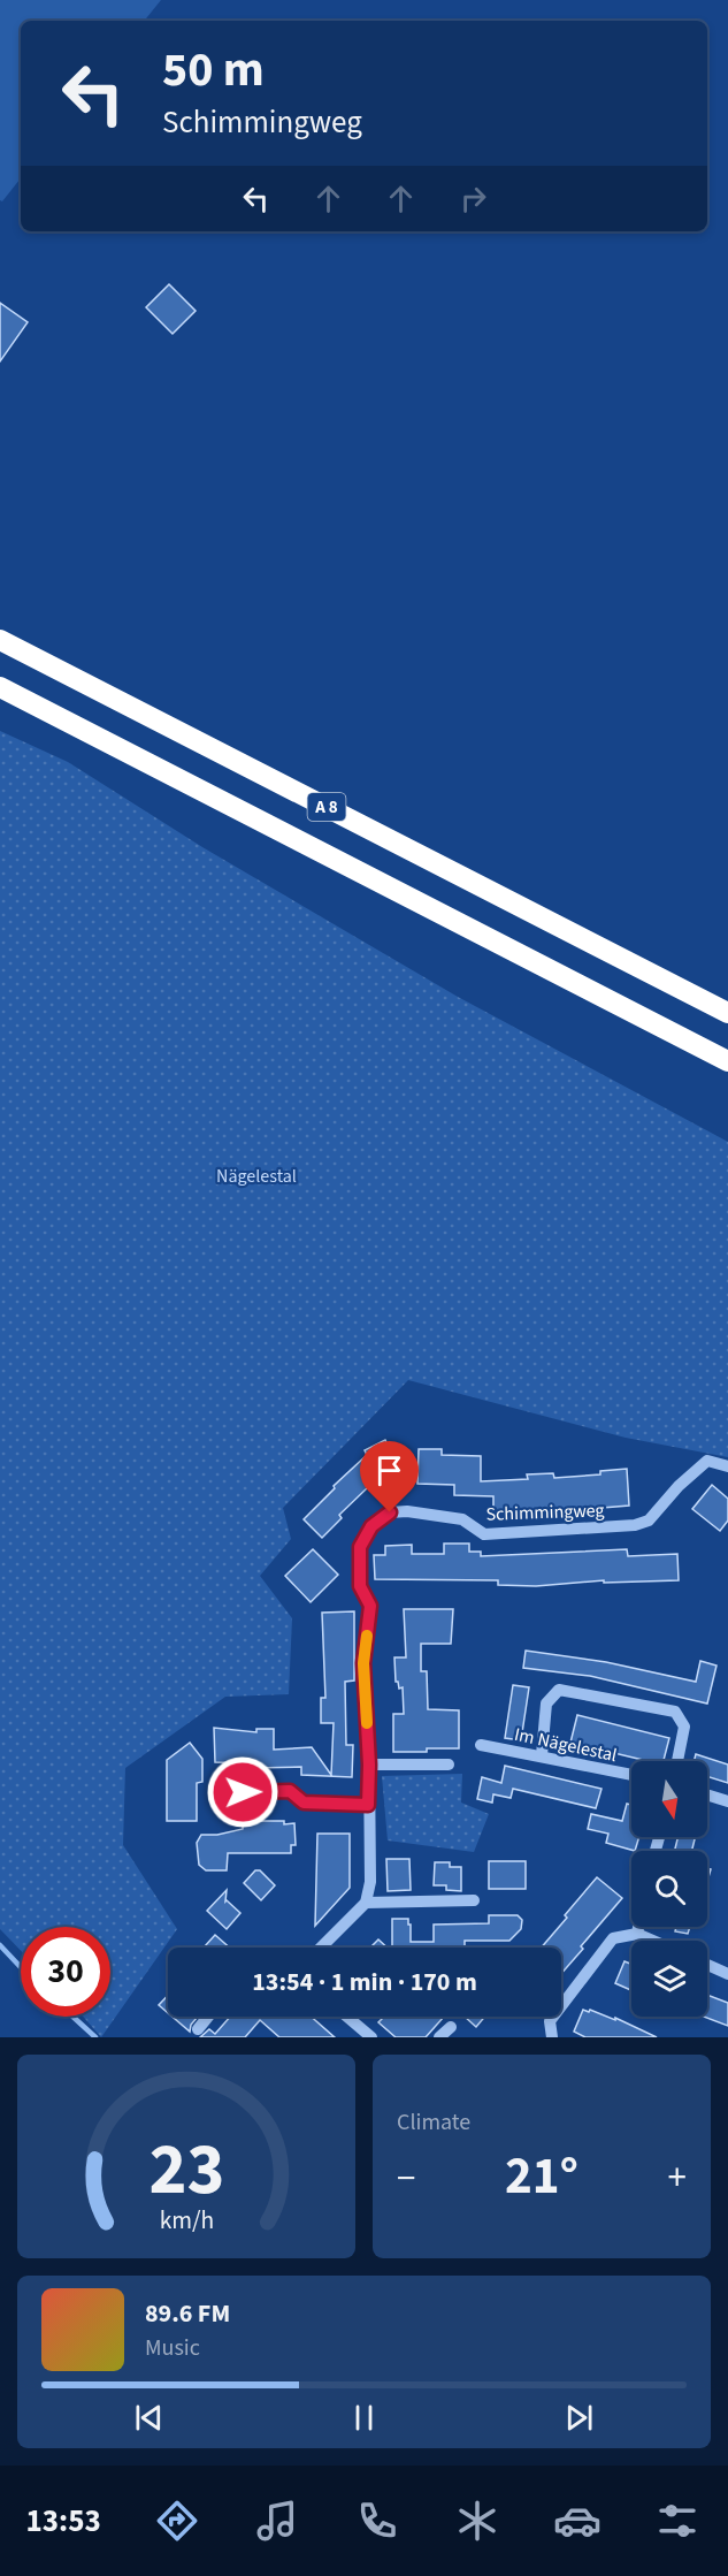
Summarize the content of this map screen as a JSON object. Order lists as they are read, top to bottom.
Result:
{
  "streets": {
    "highway": ["A 8"],
    "street": ["Schimmingweg", "Im Nägelestal"]
  },
  "parks": ["Nägelestal"],
  "north": "bottom",
  "page": {
    "turn": ["50 m", "Schimmingweg"],
    "limit": "30",
    "trip": "13:54 · 1 min · 170 m",
    "tile": "Climate",
    "heat": ["−", "21°", "+"],
    "song": ["89.6 FM", "Music"],
    "tabs": "13:53",
    "gauge": ["23", "km/h"]
  }
}
